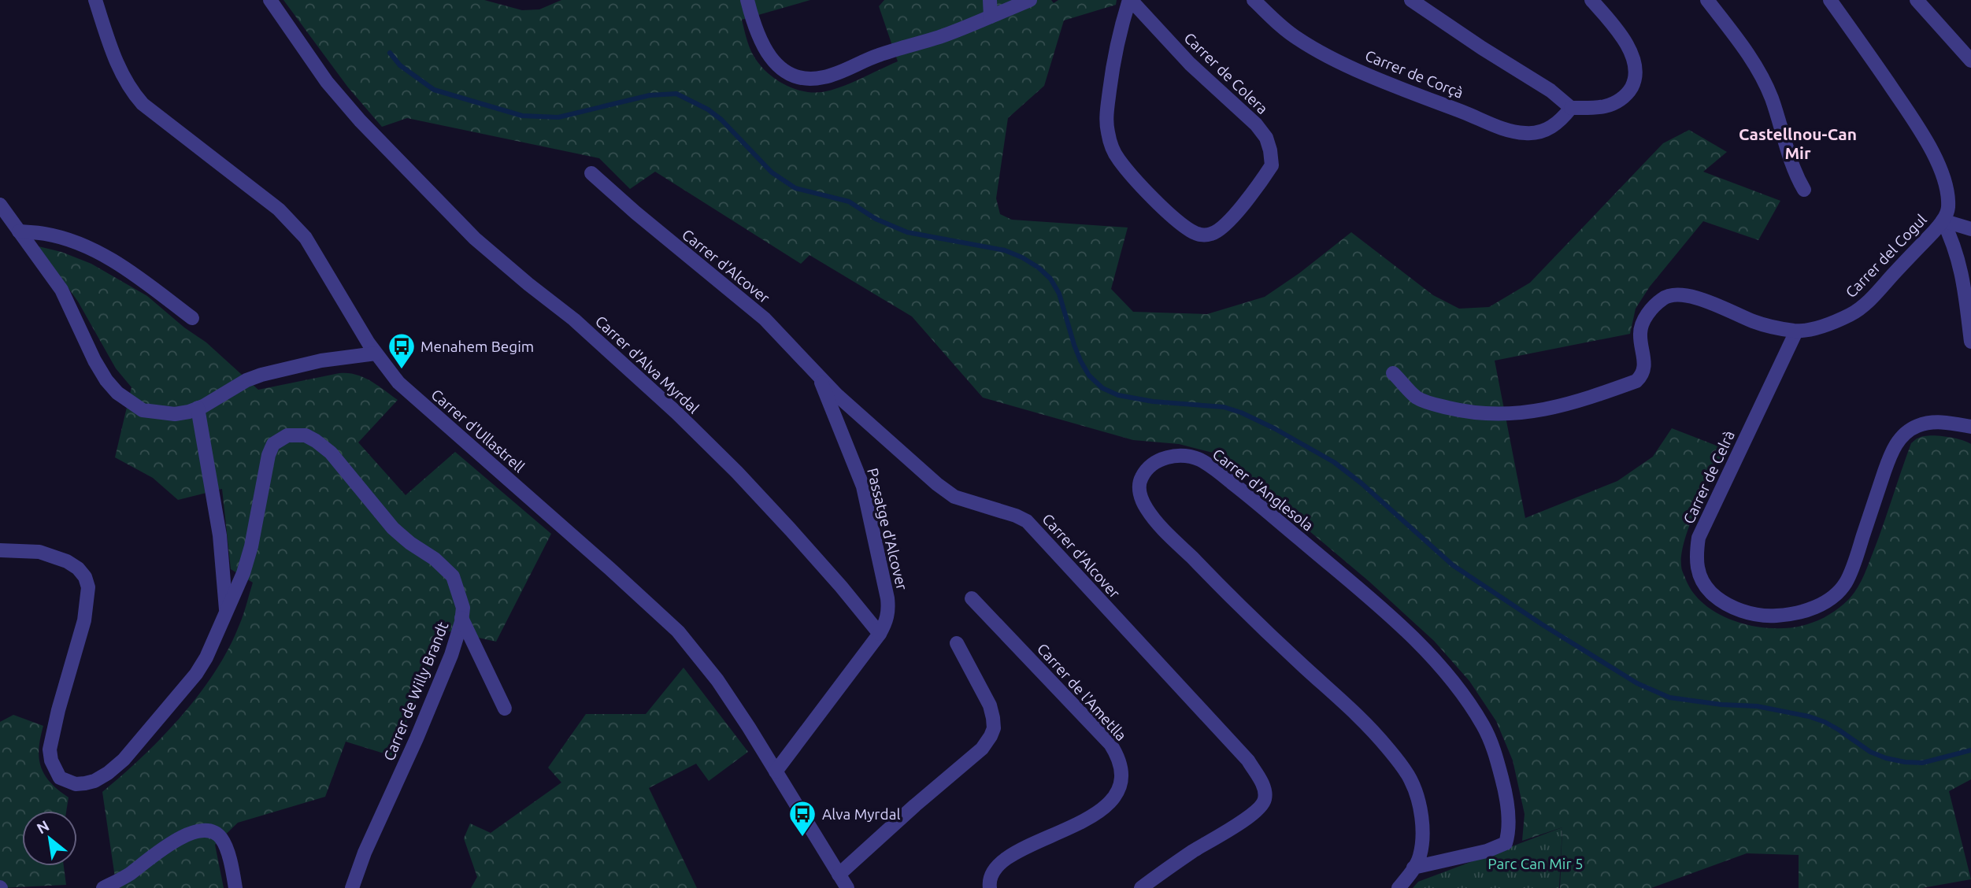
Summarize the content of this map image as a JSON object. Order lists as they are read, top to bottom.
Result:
{
  "streets": {
    "street": [
      "Carrer de Colera",
      "Carrer de Corçà",
      "Carrer del Cogul",
      "Carrer d'Alcover",
      "Carrer d'Alva Myrdal",
      "Carrer d'Ullastrell",
      "Carrer de Celrà",
      "Carrer d'Anglesola",
      "Passatge d'Alcover",
      "Carrer de Willy Brandt",
      "Carrer de l'Ametlla"
    ]
  },
  "crossings": [
    ["Carrer del Cogul", "Carrer de Celrà"],
    ["Carrer d'Alcover", "Passatge d'Alcover"],
    ["Carrer d'Alva Myrdal", "Passatge d'Alcover"]
  ],
  "districts": ["Castellnou-Can Mir"],
  "parks": ["Parc Can Mir 5"],
  "places": {
    "bus stop": ["Menahem Begim", "Alva Myrdal"]
  },
  "north": "top left"
}
